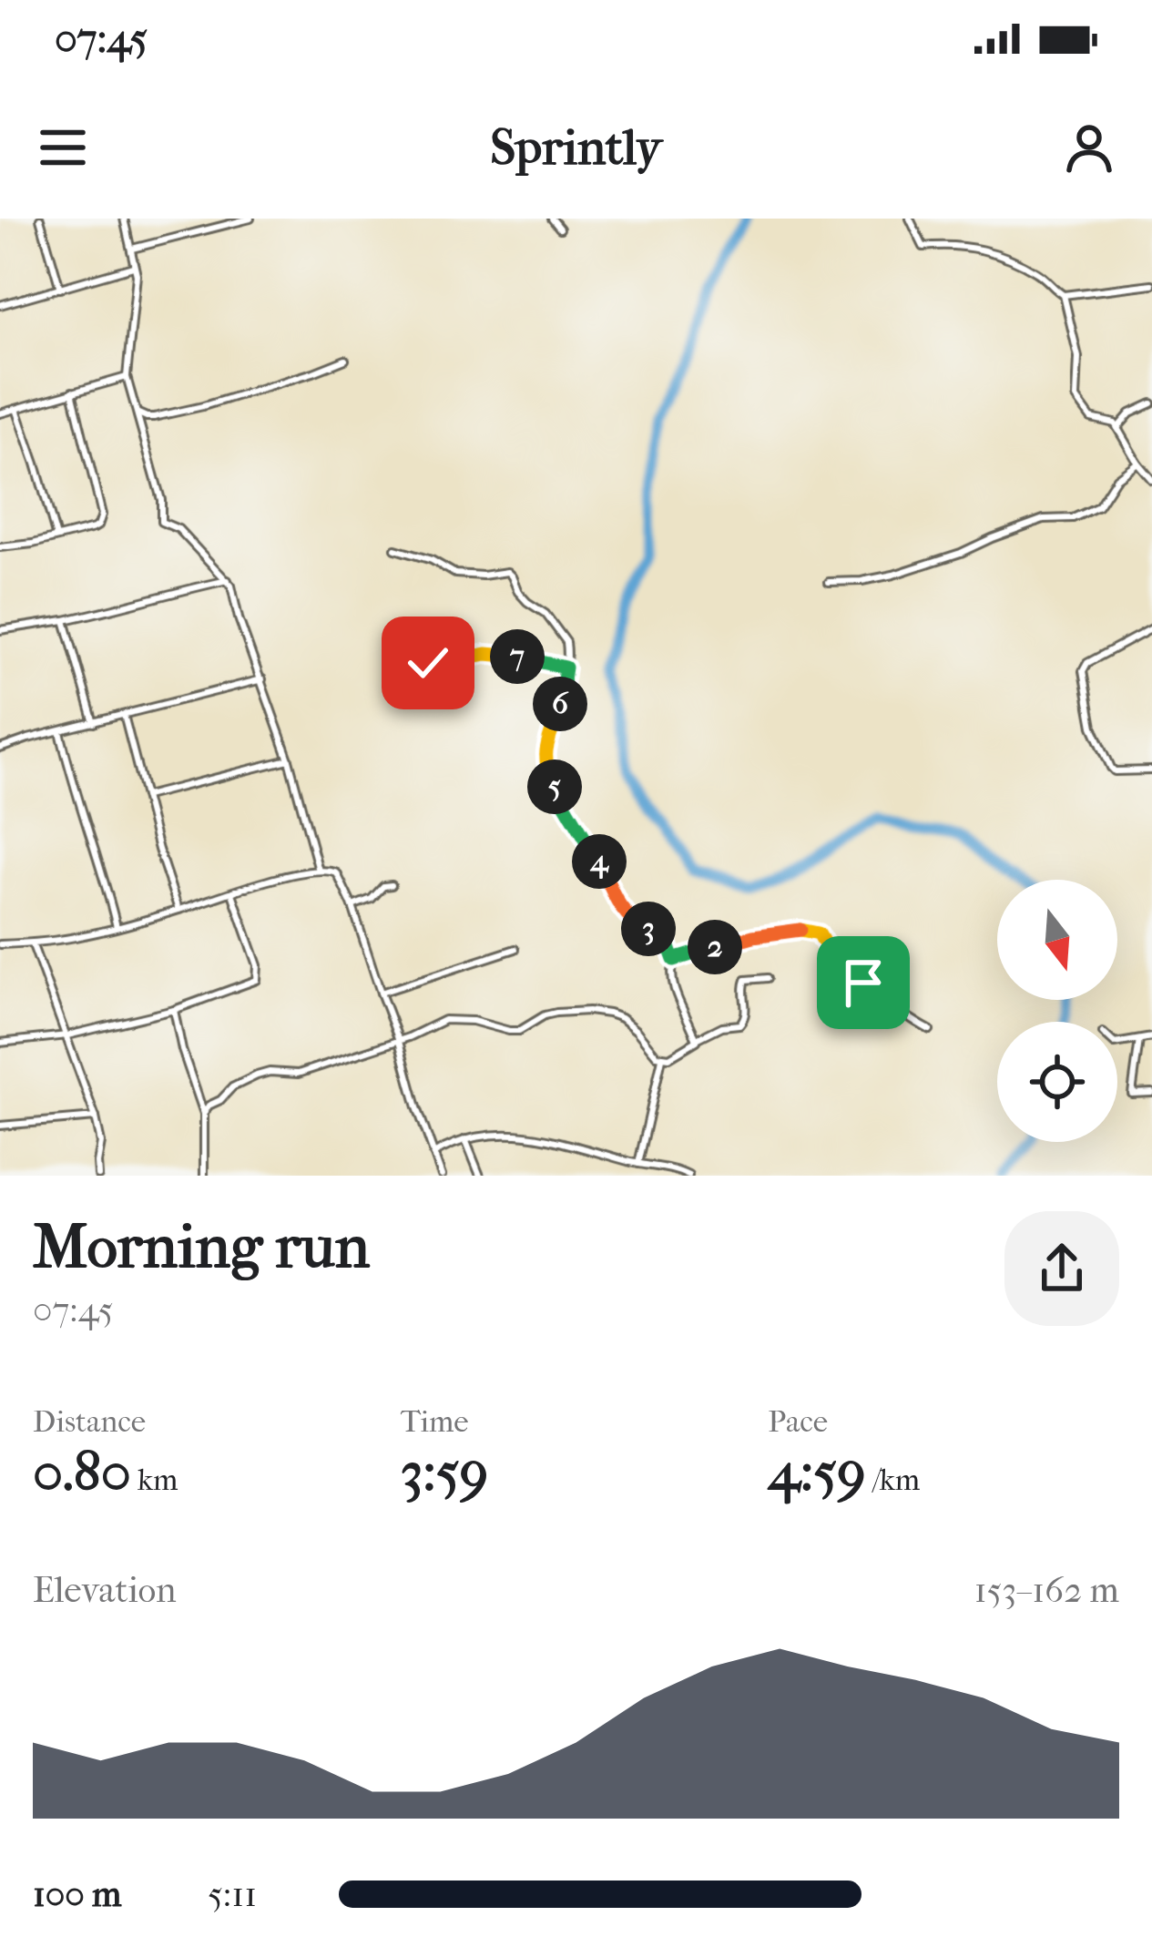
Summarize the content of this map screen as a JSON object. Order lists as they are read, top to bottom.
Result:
{
  "north": "bottom",
  "page": {
    "status": "07:45",
    "header": "Sprintly",
    "pins": [
      "7",
      "6",
      "5",
      "4",
      "3",
      "2"
    ],
    "heading": ["Morning run", "07:45"],
    "stats": [
      ["Distance", "0.80 km"],
      ["Time", "3:59"],
      ["Pace", "4:59 /km"]
    ],
    "chart": ["Elevation", "153–162 m"],
    "list": [
      {
        "name": "100 m",
        "note": "5:11"
      }
    ]
  }
}
